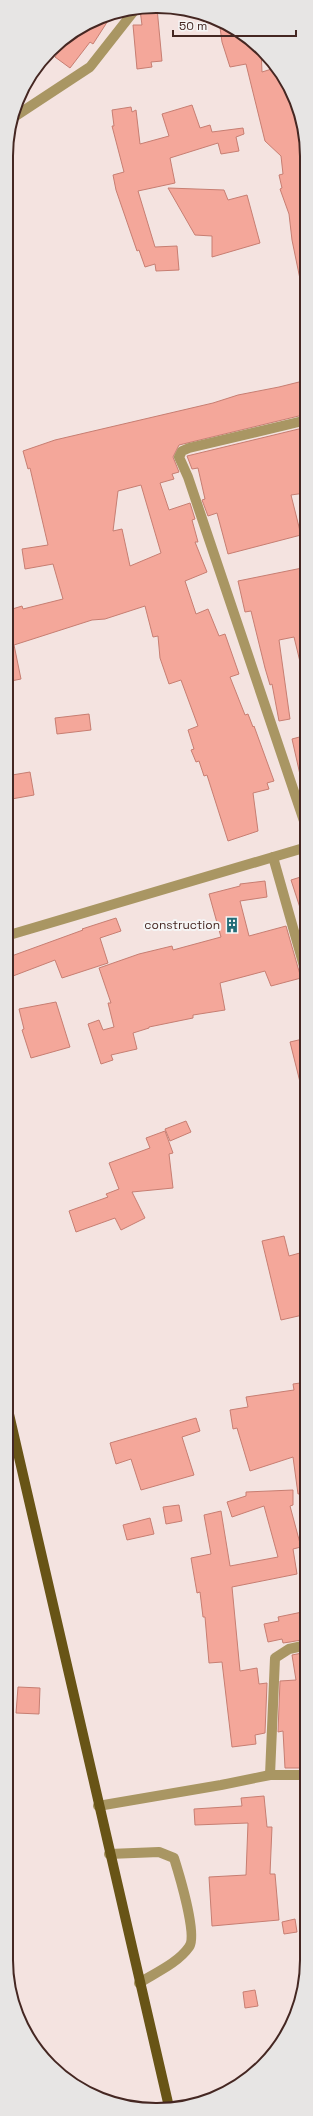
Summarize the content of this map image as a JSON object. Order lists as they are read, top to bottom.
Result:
{
  "places": {
    "building": ["construction"]
  },
  "scale_bar": "50 m"
}
